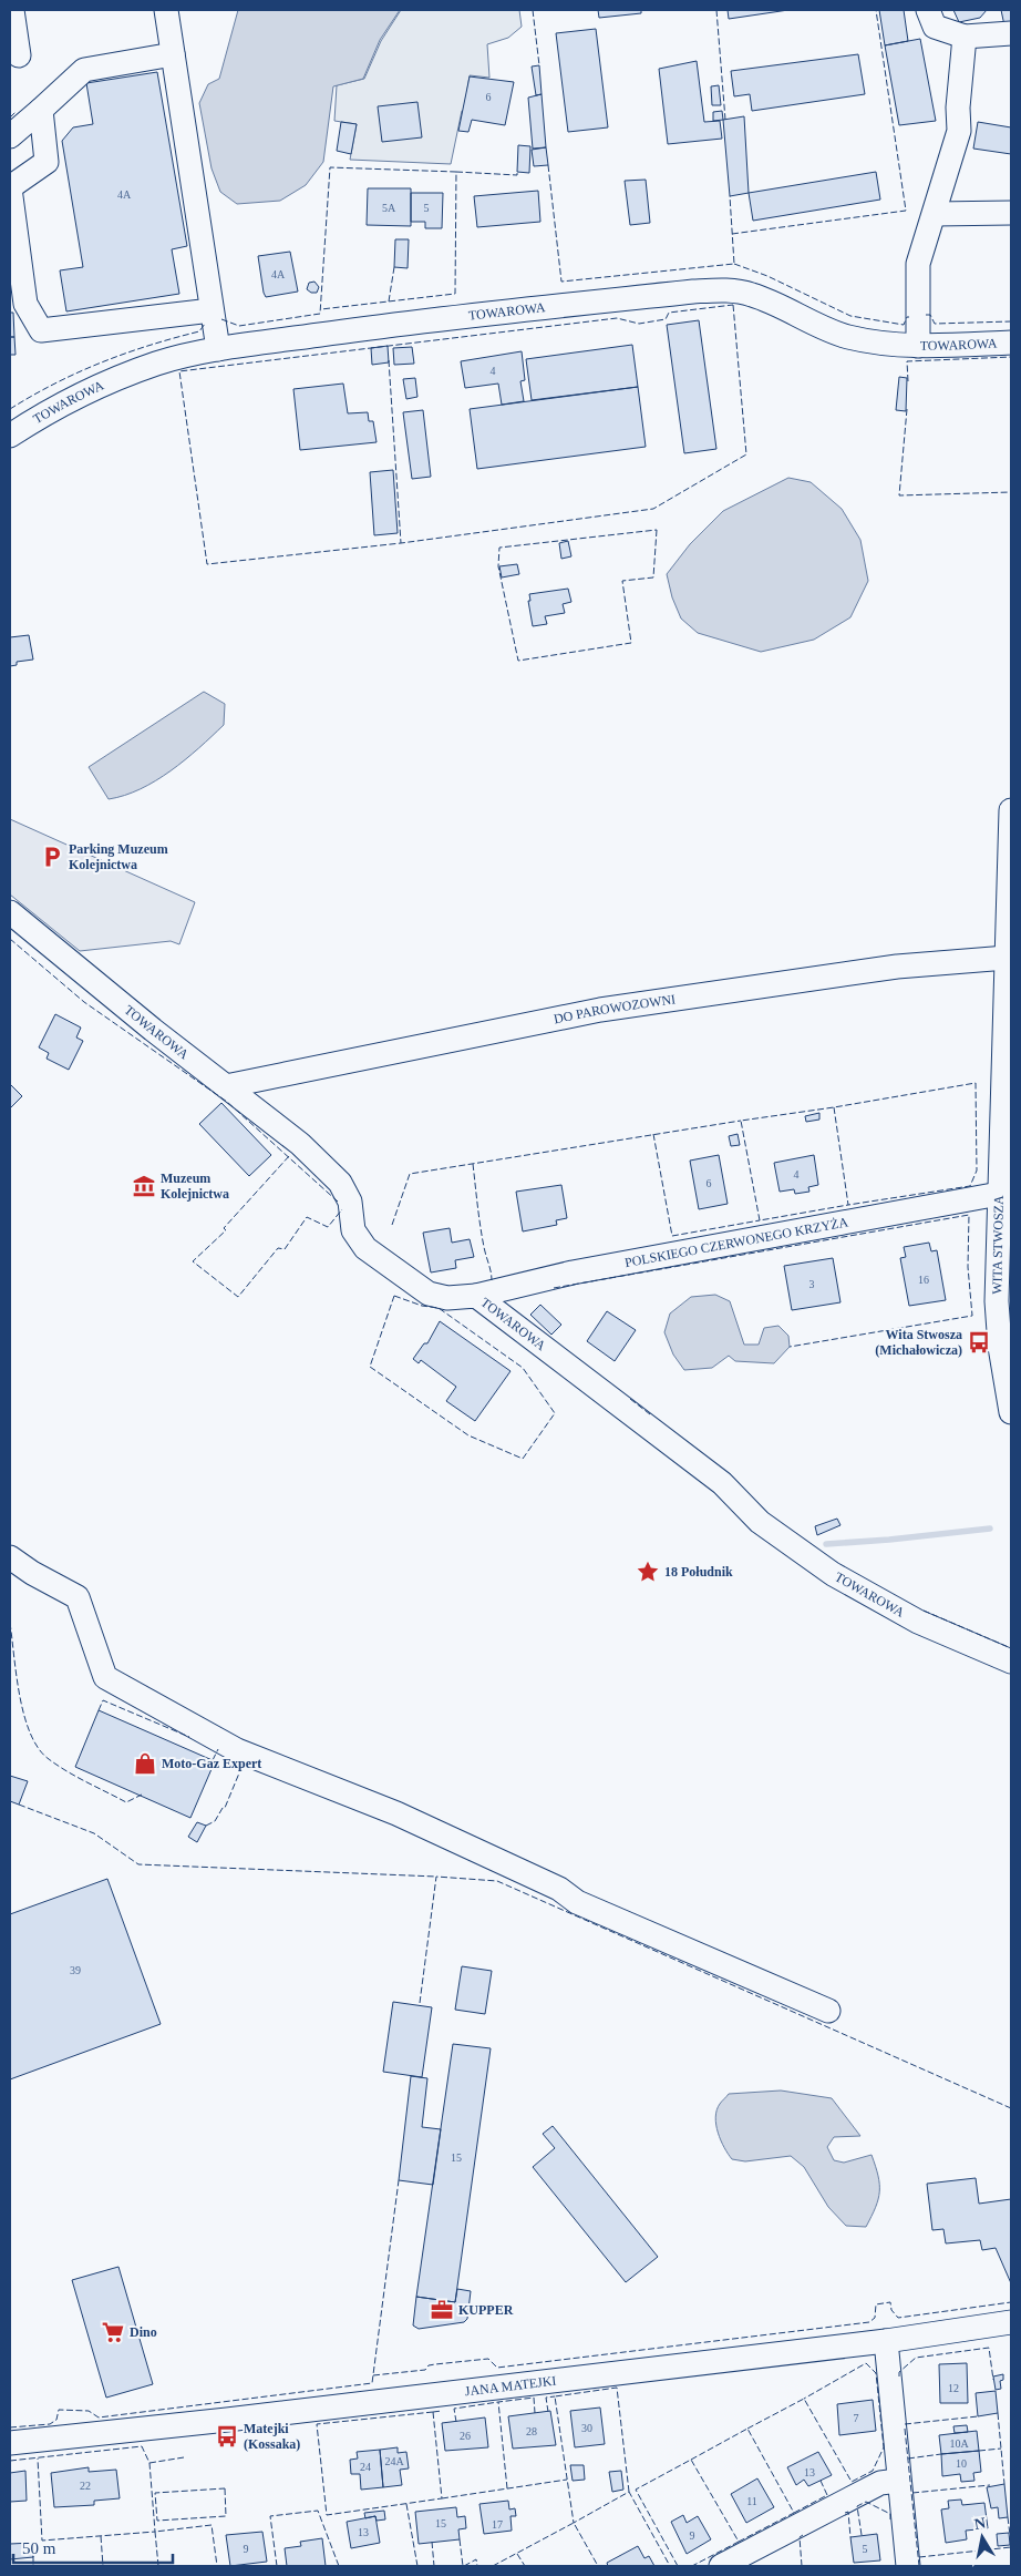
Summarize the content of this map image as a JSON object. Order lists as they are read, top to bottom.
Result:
{
  "streets": {
    "street": [
      "TOWAROWA",
      "DO PAROWOZOWNI",
      "POLSKIEGO CZERWONEGO KRZYŻA",
      "WITA STWOSZA",
      "JANA MATEJKI"
    ]
  },
  "crossings": [
    ["TOWAROWA", "DO PAROWOZOWNI"],
    ["TOWAROWA", "POLSKIEGO CZERWONEGO KRZYŻA"],
    ["DO PAROWOZOWNI", "WITA STWOSZA"],
    ["POLSKIEGO CZERWONEGO KRZYŻA", "WITA STWOSZA"]
  ],
  "places": {
    "parking": ["Parking Muzeum Kolejnictwa"],
    "museum": ["Muzeum Kolejnictwa"],
    "bus stop": ["Wita Stwosza (Michałowicza)", "Matejki (Kossaka)"],
    "place": ["18 Południk"],
    "shop": ["Moto-Gaz Expert"],
    "office": ["KUPPER"],
    "supermarket": ["Dino"]
  },
  "house_numbers": [
    "6",
    "4A",
    "5A",
    "5",
    "4A",
    "4",
    "4",
    "6",
    "16",
    "3",
    "39",
    "15",
    "12",
    "7",
    "30",
    "28",
    "26",
    "10A",
    "24A",
    "10",
    "24",
    "13",
    "22",
    "11",
    "15",
    "17",
    "13",
    "9",
    "9",
    "5"
  ],
  "scale_bar": "50 m",
  "north": "top"
}
